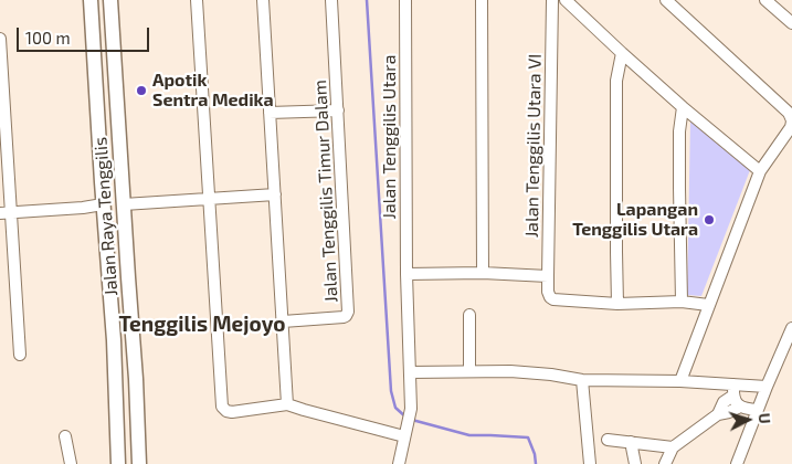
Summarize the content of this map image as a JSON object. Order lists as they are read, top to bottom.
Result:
{
  "streets": {
    "main road": ["Jalan Raya Tenggilis"],
    "street": ["Jalan Tenggilis Utara", "Jalan Tenggilis Utara VI", "Jalan Tenggilis Timur Dalam"]
  },
  "districts": ["Tenggilis Mejoyo"],
  "places": ["Apotik Sentra Medika", "Lapangan Tenggilis Utara"],
  "scale_bar": "100 m",
  "north": "right"
}
